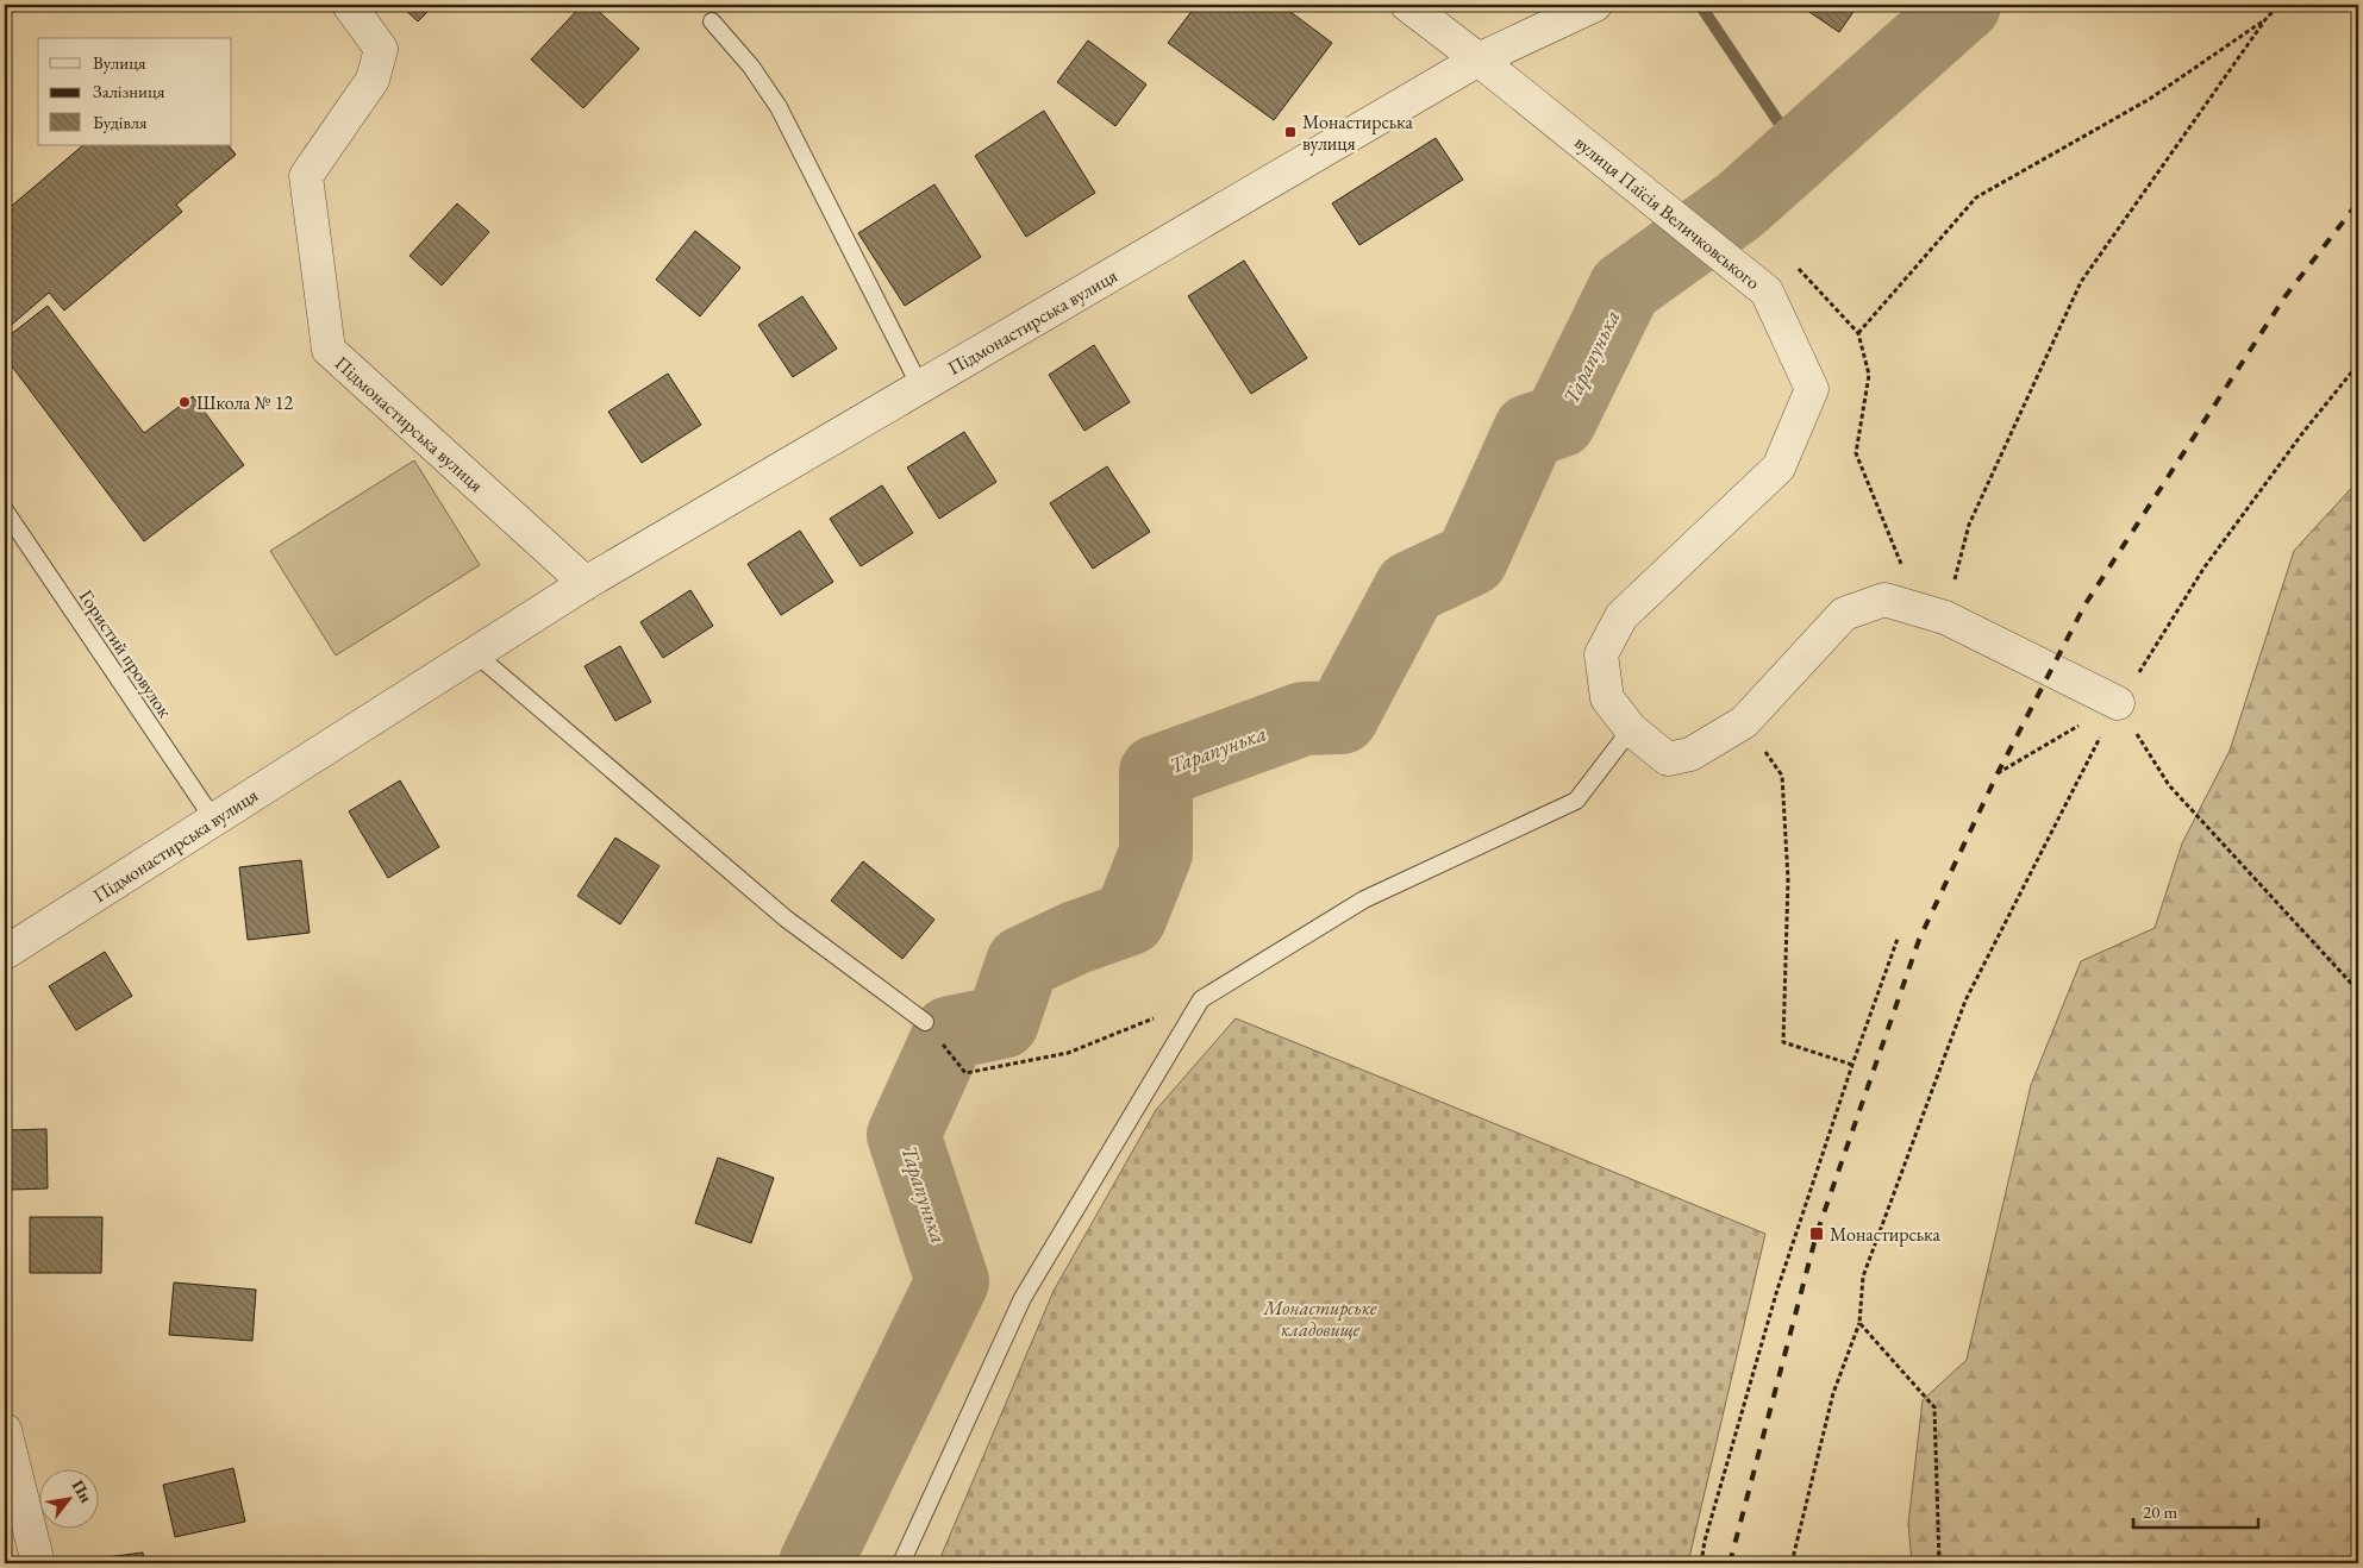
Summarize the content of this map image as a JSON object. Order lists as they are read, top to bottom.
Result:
{
  "streets": {
    "street": ["вулиця Паїсія Величковського", "Підмонастирська вулиця"],
    "lane": ["Гористий провулок"]
  },
  "crossings": [
    ["вулиця Паїсія Величковського", "Підмонастирська вулиця"],
    ["Підмонастирська вулиця", "Гористий провулок"]
  ],
  "water": ["Тарапунька"],
  "parks": ["Монастирське кладовище"],
  "places": {
    "transit": ["Монастирська вулиця", "Монастирська"],
    "other": ["Школа № 12"]
  },
  "legend": ["Вулиця", "Залізниця", "Будівля"],
  "scale_bar": "20 m",
  "north": "top right"
}
